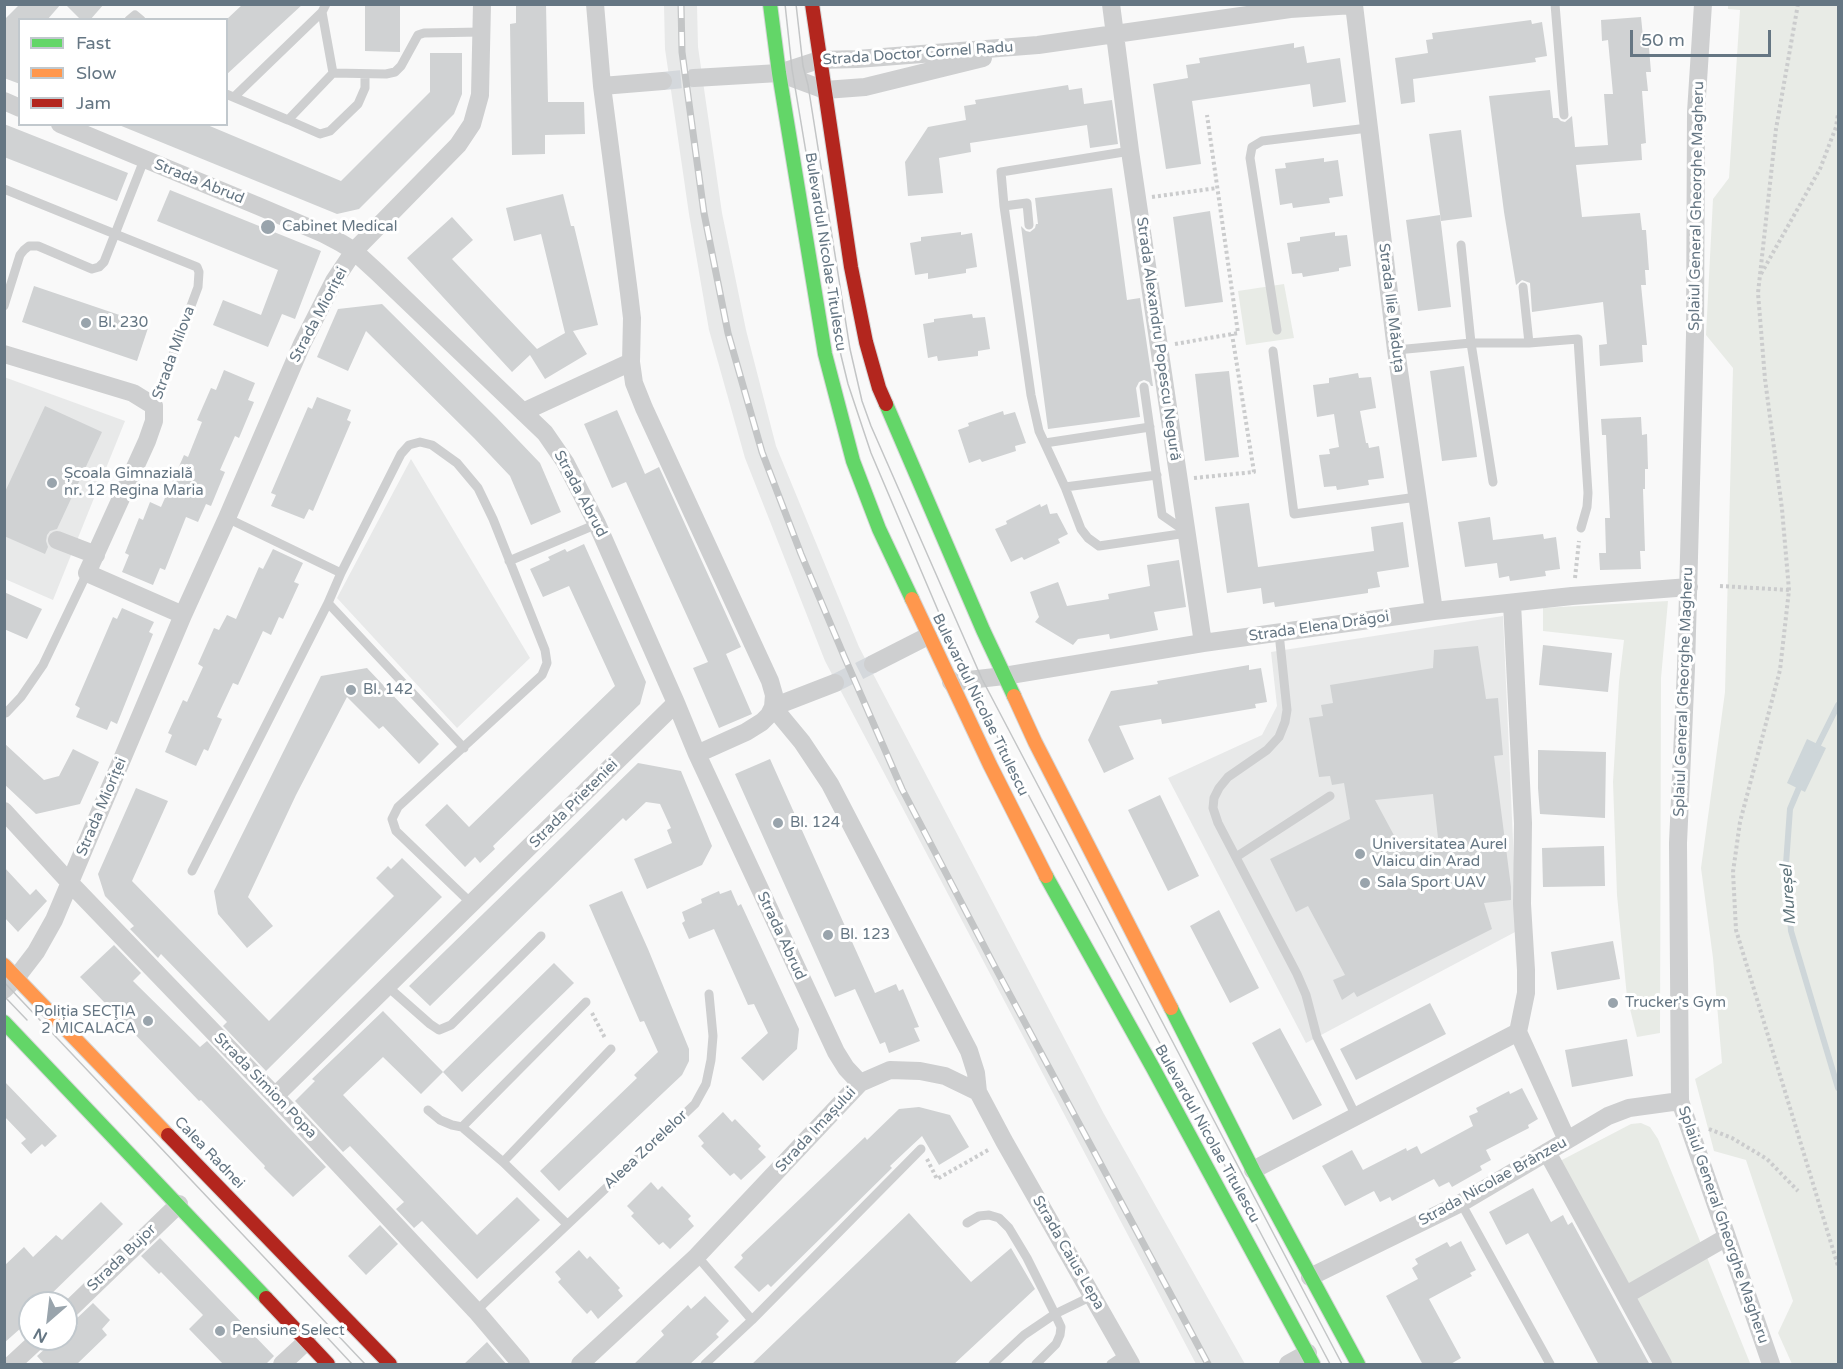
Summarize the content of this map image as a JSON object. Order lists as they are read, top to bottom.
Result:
{
  "streets": {
    "main road": ["Bulevardul Nicolae Titulescu", "Calea Radnei"],
    "street": [
      "Strada Doctor Cornel Radu",
      "Strada Abrud",
      "Splaiul General Gheorghe Magheru",
      "Strada Ilie Măduța",
      "Strada Mioriței",
      "Strada Alexandru Popescu Negură",
      "Strada Milova",
      "Strada Elena Drăgoi",
      "Strada Prieteniei",
      "Strada Simion Popa",
      "Strada Imașului",
      "Strada Nicolae Brânzeu",
      "Strada Caius Lepa",
      "Strada Bujor"
    ],
    "lane": ["Aleea Zorelelor"]
  },
  "crossings": [
    ["Strada Doctor Cornel Radu", "Bulevardul Nicolae Titulescu"],
    ["Strada Doctor Cornel Radu", "Strada Ilie Măduța"],
    ["Strada Doctor Cornel Radu", "Strada Alexandru Popescu Negură"],
    ["Strada Abrud", "Strada Mioriței"],
    ["Strada Abrud", "Strada Prieteniei"],
    ["Strada Abrud", "Strada Imașului"],
    ["Splaiul General Gheorghe Magheru", "Strada Elena Drăgoi"],
    ["Splaiul General Gheorghe Magheru", "Strada Nicolae Brânzeu"],
    ["Bulevardul Nicolae Titulescu", "Strada Elena Drăgoi"],
    ["Bulevardul Nicolae Titulescu", "Strada Nicolae Brânzeu"],
    ["Strada Ilie Măduța", "Strada Elena Drăgoi"],
    ["Strada Mioriței", "Strada Simion Popa"],
    ["Strada Mioriței", "Calea Radnei"],
    ["Strada Alexandru Popescu Negură", "Strada Elena Drăgoi"],
    ["Strada Prieteniei", "Strada Simion Popa"],
    ["Strada Simion Popa", "Aleea Zorelelor"]
  ],
  "water": ["Mureșel"],
  "places": [
    "Cabinet Medical",
    "Bl. 230",
    "Școala Gimnazială nr. 12 Regina Maria",
    "Bl. 142",
    "Bl. 124",
    "Universitatea Aurel Vlaicu din Arad",
    "Sala Sport UAV",
    "Bl. 123",
    "Trucker's Gym",
    "Poliția SECŢIA 2 MICALACA",
    "Pensiune Select"
  ],
  "legend": ["Fast", "Slow", "Jam"],
  "scale_bar": "50 m",
  "north": "bottom left"
}
